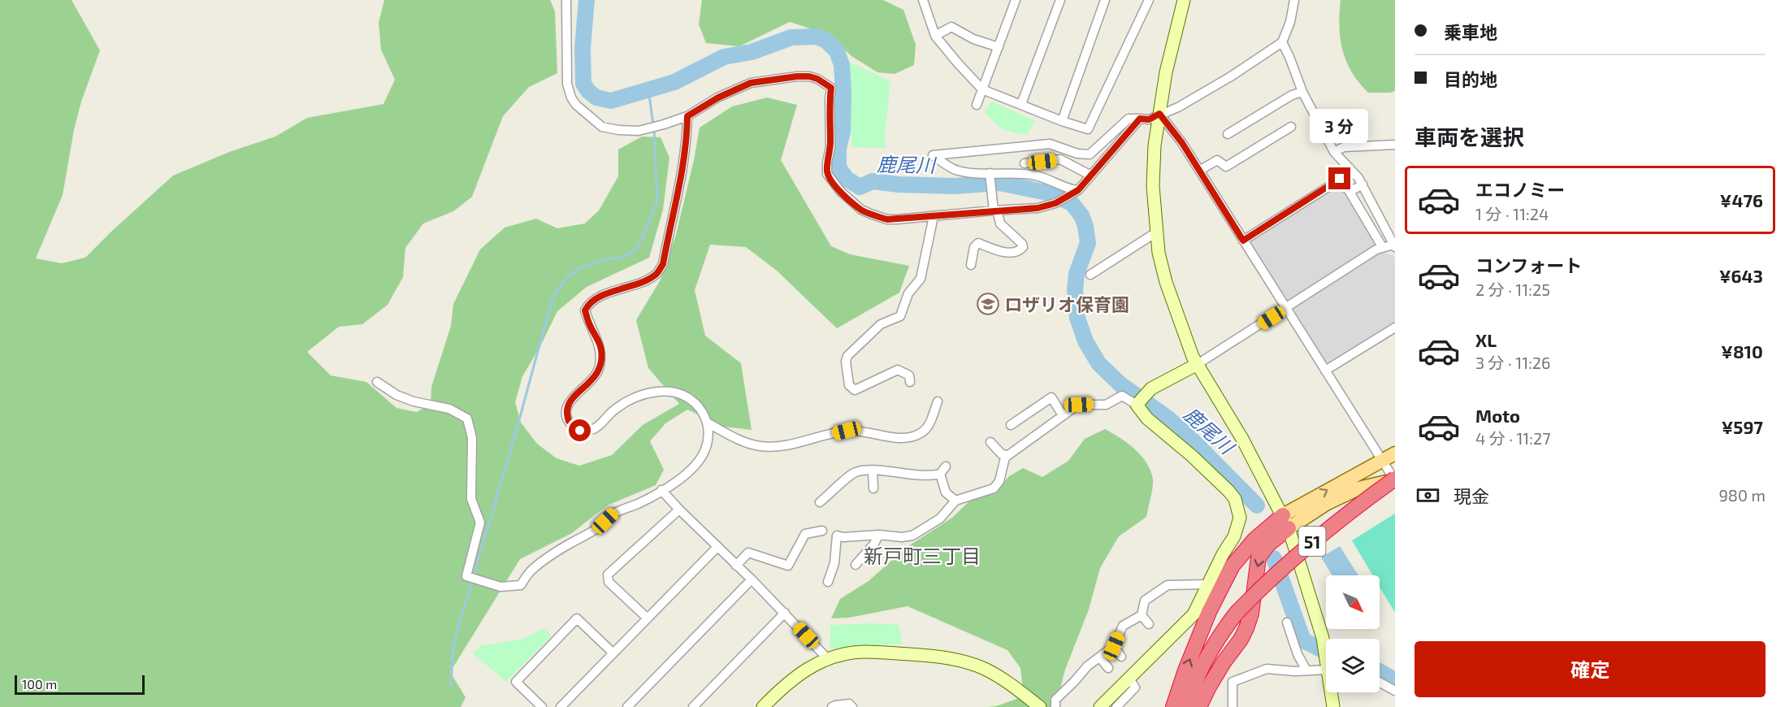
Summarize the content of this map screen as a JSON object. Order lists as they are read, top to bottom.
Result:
{
  "streets": {
    "highway": ["51"]
  },
  "districts": ["新戸町三丁目"],
  "water": ["鹿尾川"],
  "places": {
    "school or university": ["ロザリオ保育園"]
  },
  "scale_bar": "100 m",
  "north": "bottom right",
  "page": {
    "banner": ["乗車地", "目的地"],
    "heading": "車両を選択",
    "bubble": "3 分",
    "list": [
      {
        "name": "エコノミー",
        "note": "1 分 · 11:24",
        "value": "¥476"
      },
      {
        "name": "コンフォート",
        "note": "2 分 · 11:25",
        "value": "¥643"
      },
      {
        "name": "XL",
        "note": "3 分 · 11:26",
        "value": "¥810"
      },
      {
        "name": "Moto",
        "note": "4 分 · 11:27",
        "value": "¥597"
      }
    ],
    "pay": ["現金", "980 m"],
    "buttons": "確定",
    "scale": "100 m"
  }
}
